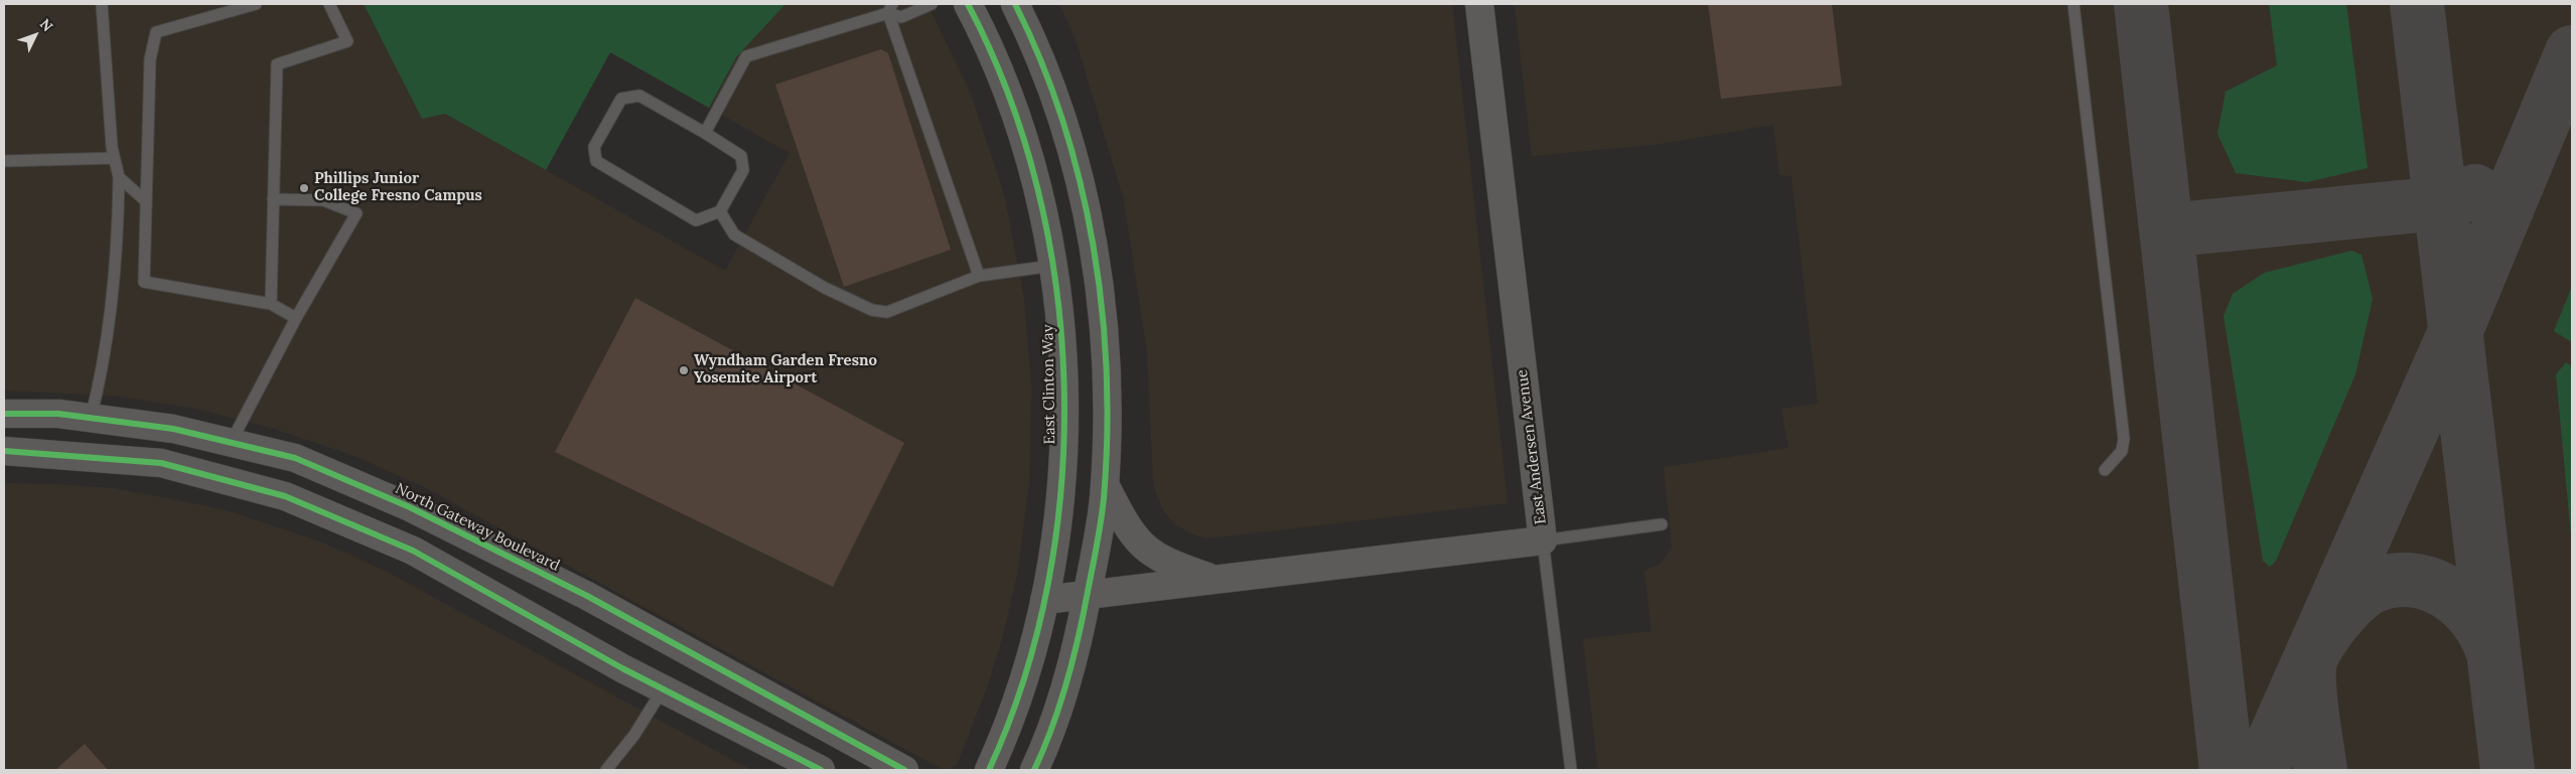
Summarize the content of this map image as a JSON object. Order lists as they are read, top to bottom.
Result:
{
  "streets": {
    "main road": ["East Clinton Way", "East Andersen Avenue", "North Gateway Boulevard"]
  },
  "crossings": [
    ["East Clinton Way", "East Andersen Avenue"]
  ],
  "places": ["Phillips Junior College Fresno Campus", "Wyndham Garden Fresno Yosemite Airport"],
  "north": "top right"
}
